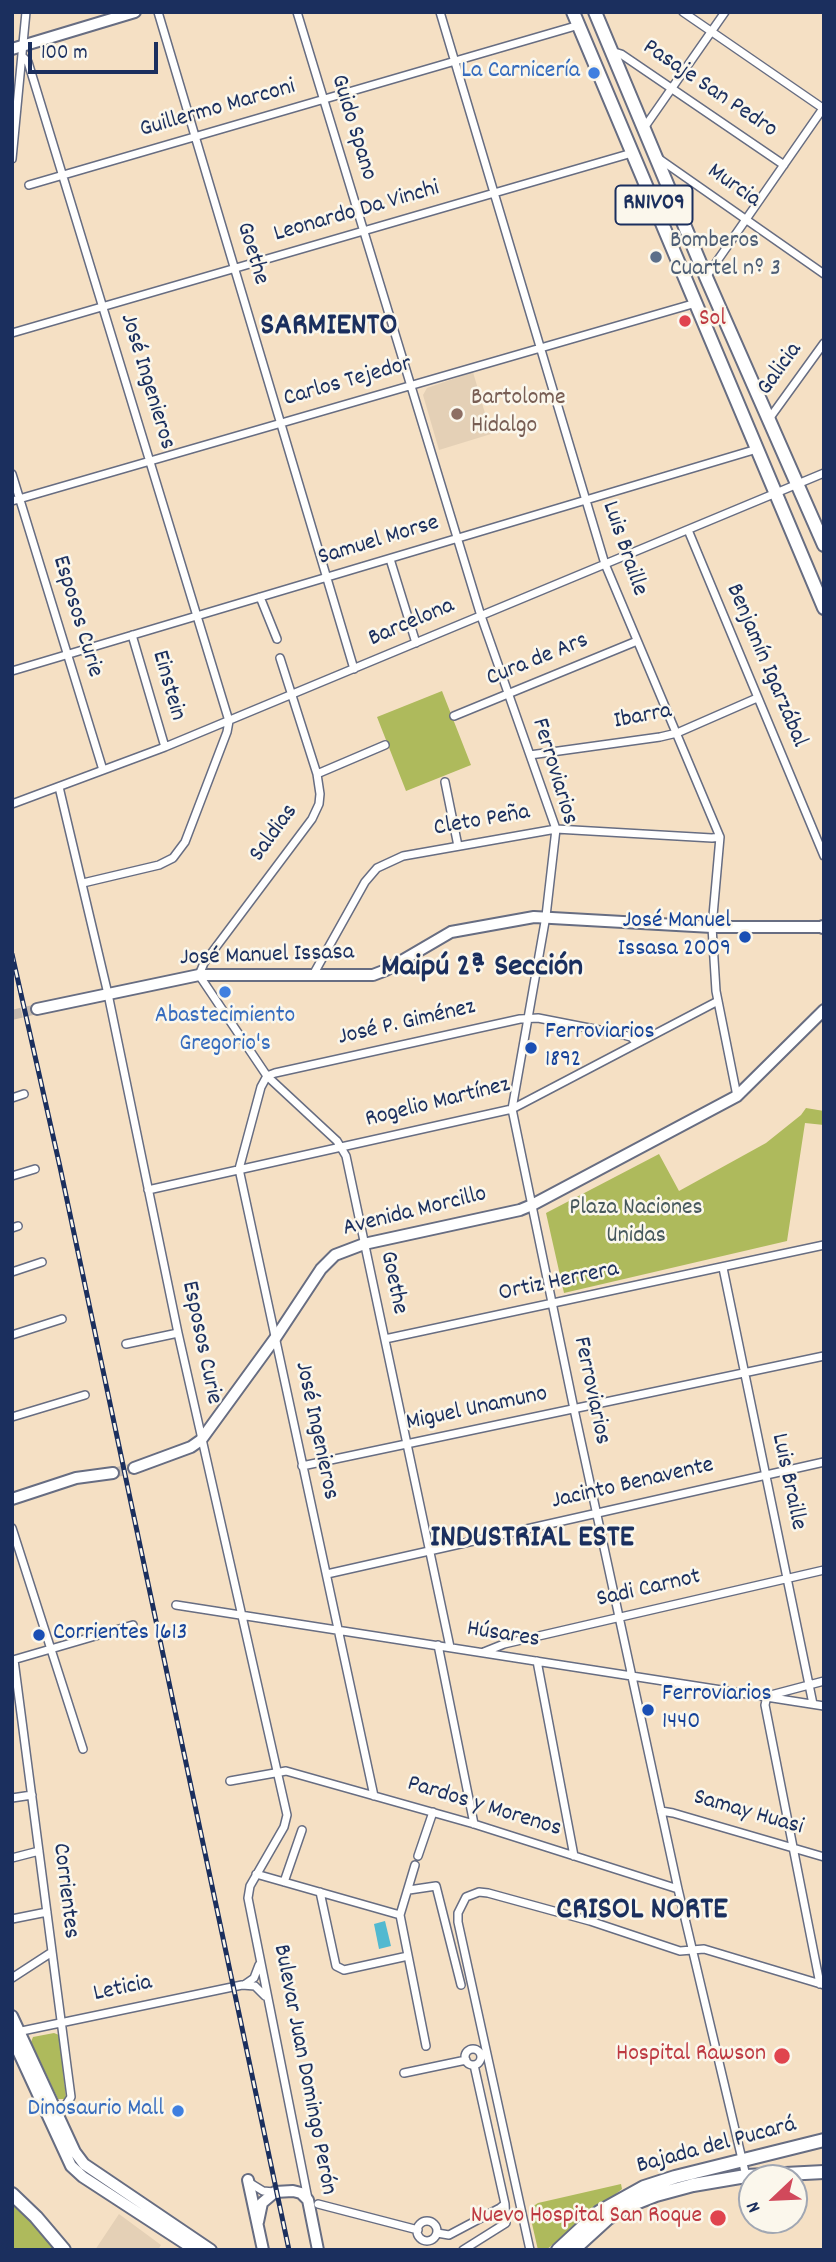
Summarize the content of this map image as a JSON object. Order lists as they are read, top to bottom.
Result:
{
  "streets": {
    "main road": [
      "RN1V09",
      "José Manuel Issasa",
      "Avenida Morcillo",
      "Bulevar Juan Domingo Perón",
      "Bajada del Pucará"
    ],
    "street": [
      "Pasaje San Pedro",
      "Guillermo Marconi",
      "Guido Spano",
      "Murcia",
      "Leonardo Da Vinchi",
      "Goethe",
      "Galicia",
      "José Ingenieros",
      "Carlos Tejedor",
      "Samuel Morse",
      "Luis Braille",
      "Esposos Curie",
      "Barcelona",
      "Cura de Ars",
      "Benjamín Igarzábal",
      "Einstein",
      "Ibarra",
      "Ferroviarios",
      "Cleto Peña",
      "Saldias",
      "José P. Giménez",
      "Rogelio Martínez",
      "Ortiz Herrera",
      "Miguel Unamuno",
      "Jacinto Benavente",
      "Sadi Carnot",
      "Húsares",
      "Pardos y Morenos",
      "Samay Huasi",
      "Corrientes",
      "Leticia"
    ]
  },
  "crossings": [
    ["Pasaje San Pedro", "RN1V09"],
    ["Guillermo Marconi", "Guido Spano"],
    ["Guillermo Marconi", "RN1V09"],
    ["Guillermo Marconi", "Goethe"],
    ["Guillermo Marconi", "José Ingenieros"],
    ["Guillermo Marconi", "Luis Braille"],
    ["Guido Spano", "Leonardo Da Vinchi"],
    ["Guido Spano", "Carlos Tejedor"],
    ["Guido Spano", "Samuel Morse"],
    ["Guido Spano", "Barcelona"],
    ["Guido Spano", "Ferroviarios"],
    ["Murcia", "RN1V09"],
    ["RN1V09", "Leonardo Da Vinchi"],
    ["RN1V09", "Galicia"],
    ["RN1V09", "Carlos Tejedor"],
    ["RN1V09", "Samuel Morse"],
    ["RN1V09", "Barcelona"],
    ["Leonardo Da Vinchi", "Goethe"],
    ["Leonardo Da Vinchi", "José Ingenieros"],
    ["Leonardo Da Vinchi", "Luis Braille"],
    ["Goethe", "Carlos Tejedor"],
    ["Goethe", "Samuel Morse"],
    ["Goethe", "Barcelona"],
    ["Goethe", "Rogelio Martínez"],
    ["Goethe", "Avenida Morcillo"],
    ["Goethe", "Ortiz Herrera"],
    ["Goethe", "Miguel Unamuno"],
    ["Goethe", "Jacinto Benavente"],
    ["Goethe", "Húsares"],
    ["José Ingenieros", "Carlos Tejedor"],
    ["José Ingenieros", "Samuel Morse"],
    ["José Ingenieros", "Barcelona"],
    ["José Ingenieros", "José P. Giménez"],
    ["José Ingenieros", "Rogelio Martínez"],
    ["José Ingenieros", "Avenida Morcillo"],
    ["José Ingenieros", "Miguel Unamuno"],
    ["José Ingenieros", "Jacinto Benavente"],
    ["José Ingenieros", "Húsares"],
    ["José Ingenieros", "Pardos y Morenos"],
    ["Carlos Tejedor", "Luis Braille"],
    ["Carlos Tejedor", "Esposos Curie"],
    ["Samuel Morse", "Luis Braille"],
    ["Samuel Morse", "Esposos Curie"],
    ["Samuel Morse", "Einstein"],
    ["Luis Braille", "Barcelona"],
    ["Luis Braille", "Cura de Ars"],
    ["Luis Braille", "Ibarra"],
    ["Luis Braille", "Cleto Peña"],
    ["Luis Braille", "José Manuel Issasa"],
    ["Luis Braille", "Rogelio Martínez"],
    ["Luis Braille", "Avenida Morcillo"],
    ["Luis Braille", "Ortiz Herrera"],
    ["Luis Braille", "Miguel Unamuno"],
    ["Luis Braille", "Jacinto Benavente"],
    ["Luis Braille", "Sadi Carnot"],
    ["Luis Braille", "Húsares"],
    ["Esposos Curie", "Barcelona"],
    ["Esposos Curie", "José Manuel Issasa"],
    ["Esposos Curie", "Rogelio Martínez"],
    ["Esposos Curie", "Avenida Morcillo"],
    ["Esposos Curie", "Húsares"],
    ["Esposos Curie", "Pardos y Morenos"],
    ["Esposos Curie", "Bulevar Juan Domingo Perón"],
    ["Barcelona", "Benjamín Igarzábal"],
    ["Barcelona", "Einstein"],
    ["Barcelona", "Ferroviarios"],
    ["Barcelona", "Saldias"],
    ["Cura de Ars", "Ferroviarios"],
    ["Benjamín Igarzábal", "Ibarra"],
    ["Ibarra", "Ferroviarios"],
    ["Ferroviarios", "Cleto Peña"],
    ["Ferroviarios", "José Manuel Issasa"],
    ["Ferroviarios", "José P. Giménez"],
    ["Ferroviarios", "Rogelio Martínez"],
    ["Ferroviarios", "Avenida Morcillo"],
    ["Ferroviarios", "Ortiz Herrera"],
    ["Ferroviarios", "Miguel Unamuno"],
    ["Ferroviarios", "Jacinto Benavente"],
    ["Ferroviarios", "Sadi Carnot"],
    ["Ferroviarios", "Húsares"],
    ["Ferroviarios", "Pardos y Morenos"],
    ["Ferroviarios", "Samay Huasi"],
    ["Ferroviarios", "Bajada del Pucará"],
    ["Cleto Peña", "José Manuel Issasa"],
    ["Saldias", "José Manuel Issasa"],
    ["José P. Giménez", "Rogelio Martínez"],
    ["Sadi Carnot", "Húsares"],
    ["Corrientes", "Leticia"]
  ],
  "districts": [
    "SARMIENTO",
    "Maipú 2ª Sección",
    "INDUSTRIAL ESTE",
    "CRISOL NORTE"
  ],
  "parks": ["Plaza Naciones Unidas"],
  "places": [
    "La Carnicería",
    "Bomberos Cuartel nº 3",
    "Sol",
    "Bartolome Hidalgo",
    "José Manuel Issasa 2009",
    "Abastecimiento Gregorio's",
    "Ferroviarios 1892",
    "Corrientes 1613",
    "Ferroviarios 1440",
    "Hospital Rawson",
    "Dinosaurio Mall",
    "Nuevo Hospital San Roque"
  ],
  "scale_bar": "100 m",
  "north": "bottom left"
}
